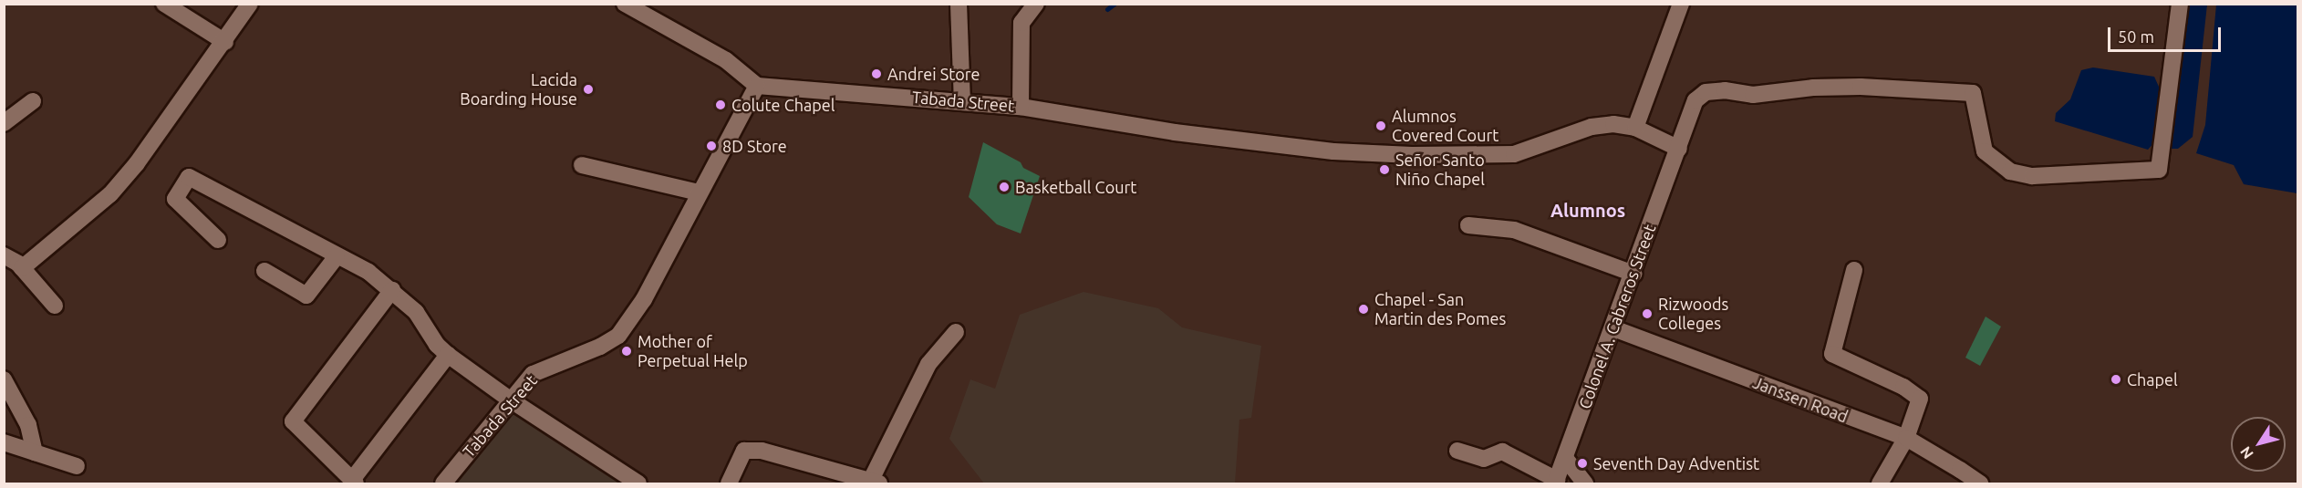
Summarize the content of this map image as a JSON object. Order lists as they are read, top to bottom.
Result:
{
  "streets": {
    "street": ["Tabada Street", "Colonel A. Cabreros Street", "Janssen Road"]
  },
  "crossings": [
    ["Tabada Street", "Colonel A. Cabreros Street"],
    ["Colonel A. Cabreros Street", "Janssen Road"]
  ],
  "districts": ["Alumnos"],
  "places": [
    "Andrei Store",
    "Lacida Boarding House",
    "Colute Chapel",
    "Alumnos Covered Court",
    "8D Store",
    "Señor Santo Niño Chapel",
    "Basketball Court",
    "Chapel - San Martin des Pomes",
    "Rizwoods Colleges",
    "Mother of Perpetual Help",
    "Chapel",
    "Seventh Day Adventist"
  ],
  "scale_bar": "50 m",
  "north": "bottom left"
}
